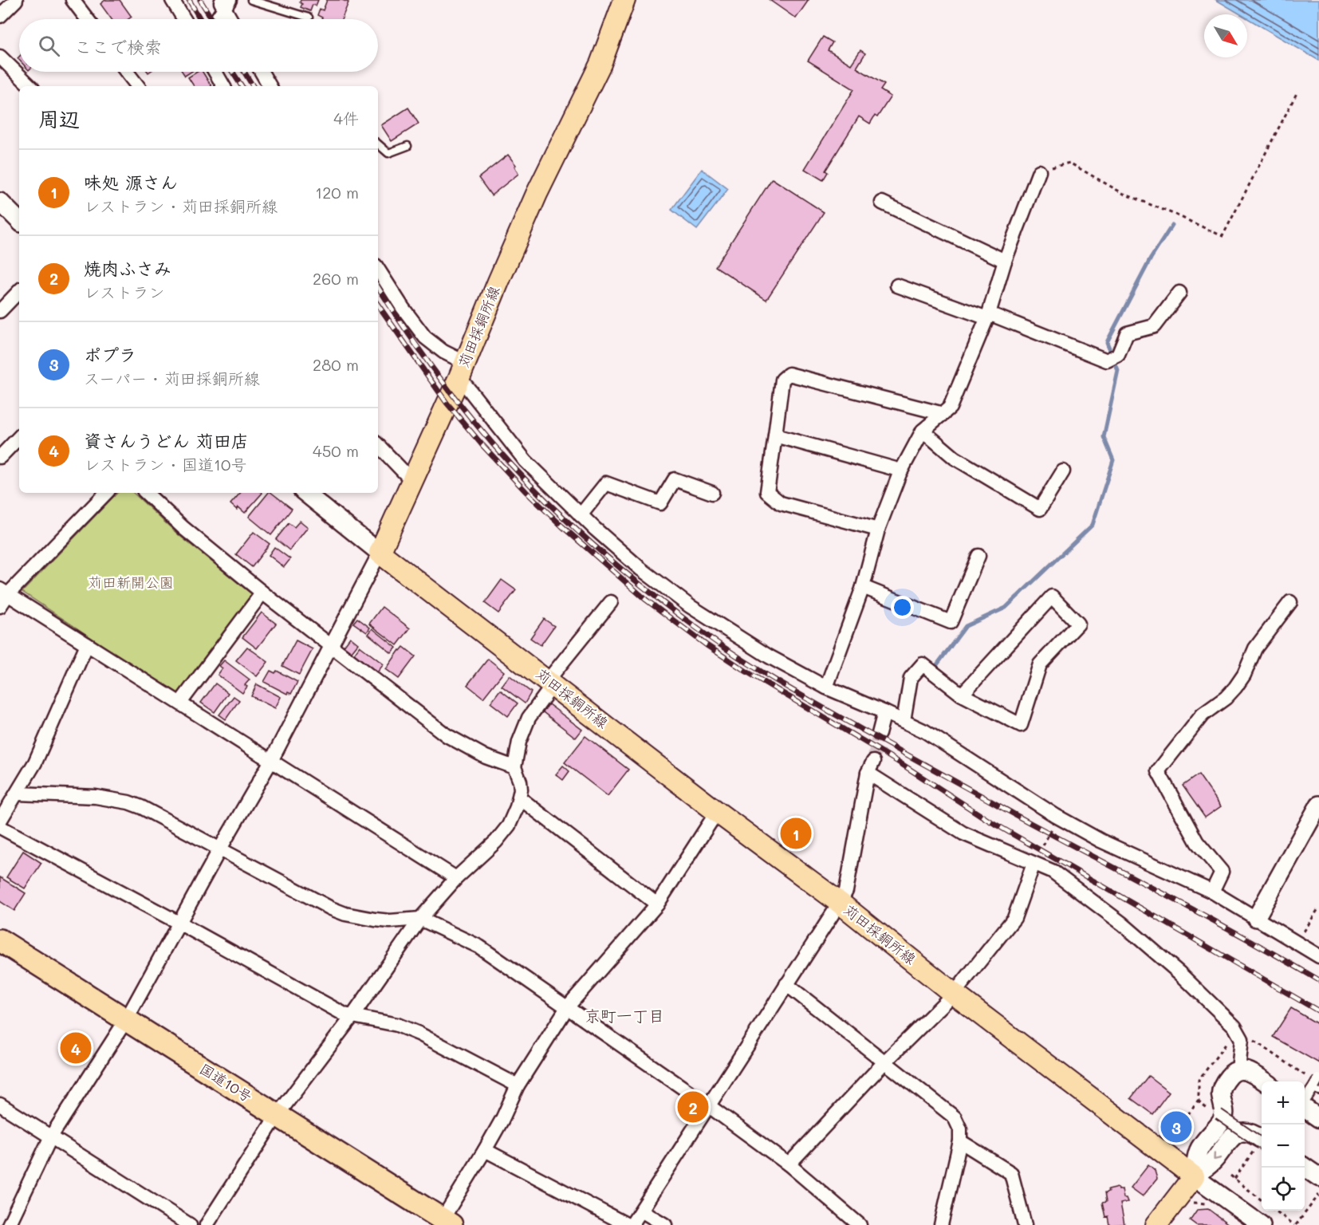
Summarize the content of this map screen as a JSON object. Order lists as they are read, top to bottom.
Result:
{
  "streets": {
    "highway": ["国道10号"],
    "main road": ["苅田採銅所線"]
  },
  "districts": ["京町一丁目"],
  "parks": ["苅田新開公園"],
  "north": "bottom right",
  "page": {
    "search": "ここで検索",
    "heading": ["周辺", "4件"],
    "list": [
      {
        "mark": "1",
        "name": "味処 源さん",
        "note": "レストラン · 苅田採銅所線",
        "value": "120 m"
      },
      {
        "mark": "2",
        "name": "焼肉ふさみ",
        "note": "レストラン",
        "value": "260 m"
      },
      {
        "mark": "3",
        "name": "ポプラ",
        "note": "スーパー · 苅田採銅所線",
        "value": "280 m"
      },
      {
        "mark": "4",
        "name": "資さんうどん 苅田店",
        "note": "レストラン · 国道10号",
        "value": "450 m"
      }
    ],
    "pins": [
      "1",
      "4",
      "2",
      "3"
    ],
    "map_buttons": ["+", "−"]
  }
}
